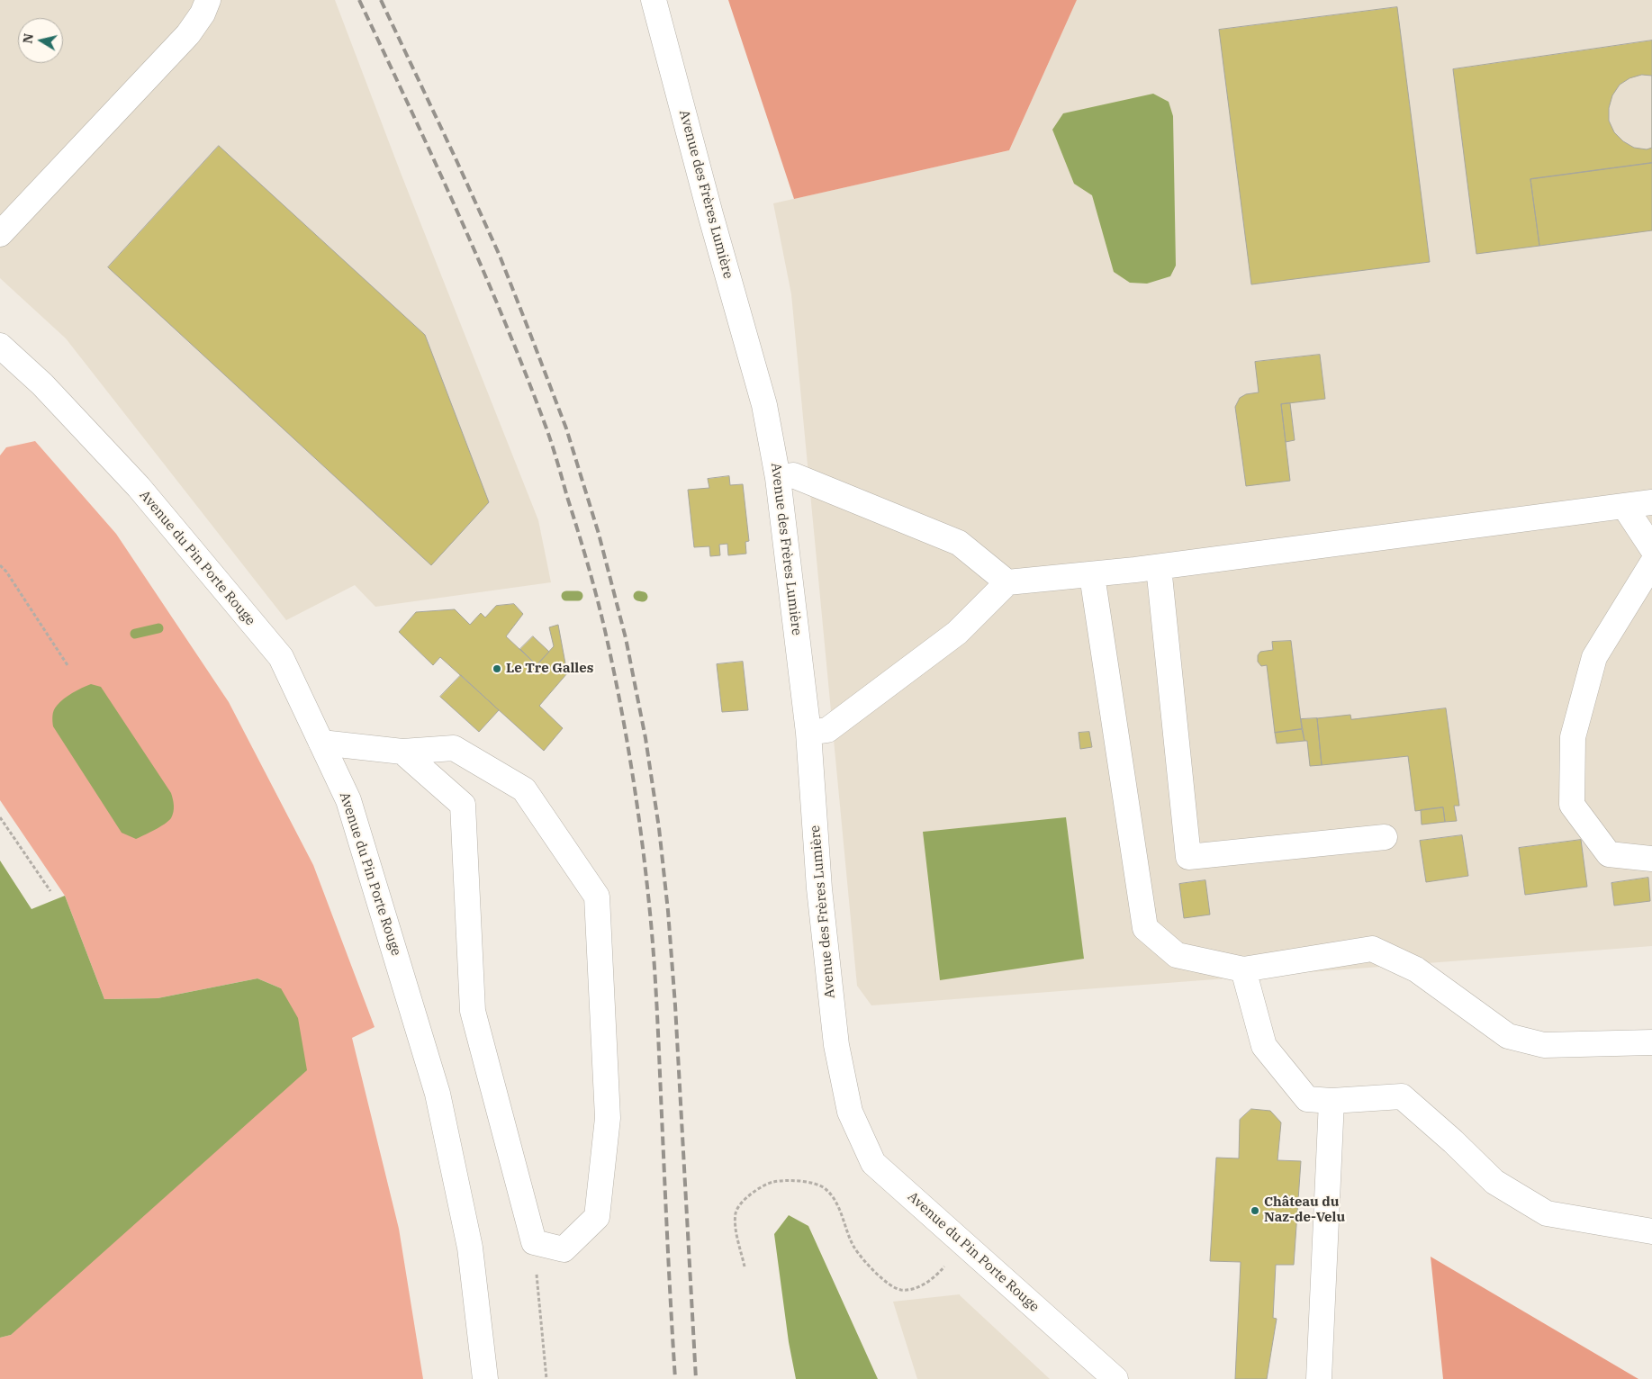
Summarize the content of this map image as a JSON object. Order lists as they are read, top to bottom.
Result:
{
  "streets": {
    "street": ["Avenue des Frères Lumière", "Avenue du Pin Porte Rouge"]
  },
  "crossings": [
    ["Avenue des Frères Lumière", "Avenue du Pin Porte Rouge"]
  ],
  "places": ["Le Tre Galles", "Château du Naz-de-Velu"],
  "north": "left"
}
